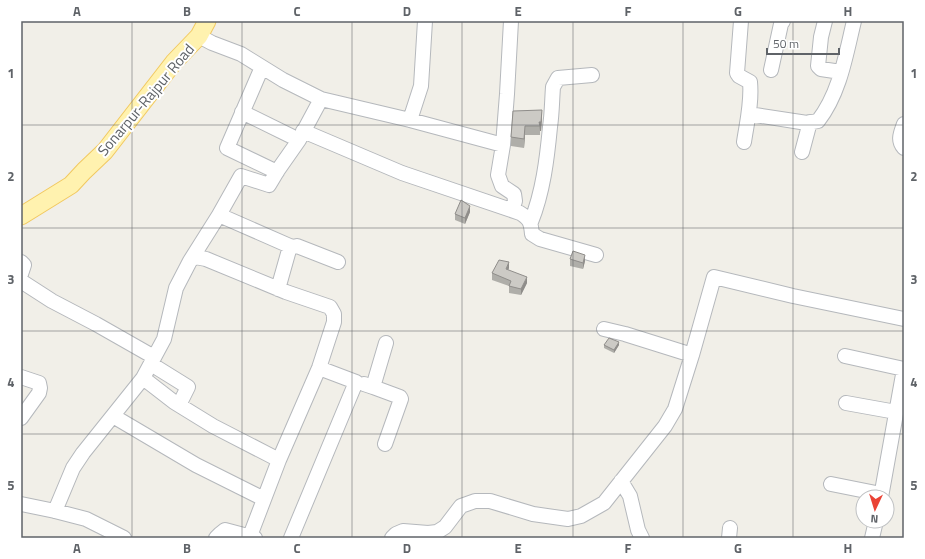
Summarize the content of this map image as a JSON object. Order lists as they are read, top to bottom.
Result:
{
  "streets": {
    "main road": ["Sonarpur-Rajpur Road"]
  },
  "scale_bar": "50 m",
  "north": "bottom",
  "grid": {
    "columns": [
      "A",
      "B",
      "C",
      "D",
      "E",
      "F",
      "G",
      "H"
    ],
    "rows": [
      "1",
      "2",
      "3",
      "4",
      "5"
    ]
  }
}
